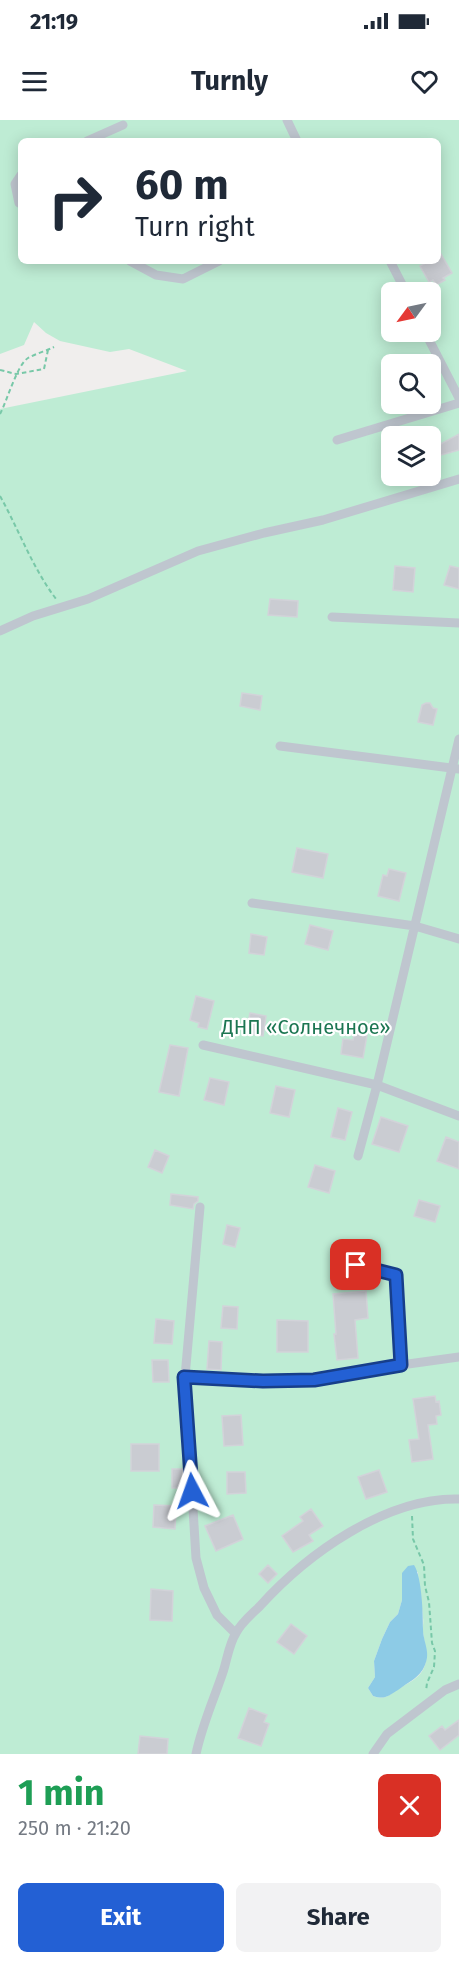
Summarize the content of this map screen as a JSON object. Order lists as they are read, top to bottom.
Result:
{
  "parks": ["ДНП «Солнечное»"],
  "north": "bottom left",
  "page": {
    "status": "21:19",
    "header": "Turnly",
    "turn": ["60 m", "Turn right"],
    "heading": ["1 min", "250 m · 21:20"],
    "buttons": ["Exit", "Share"]
  }
}
